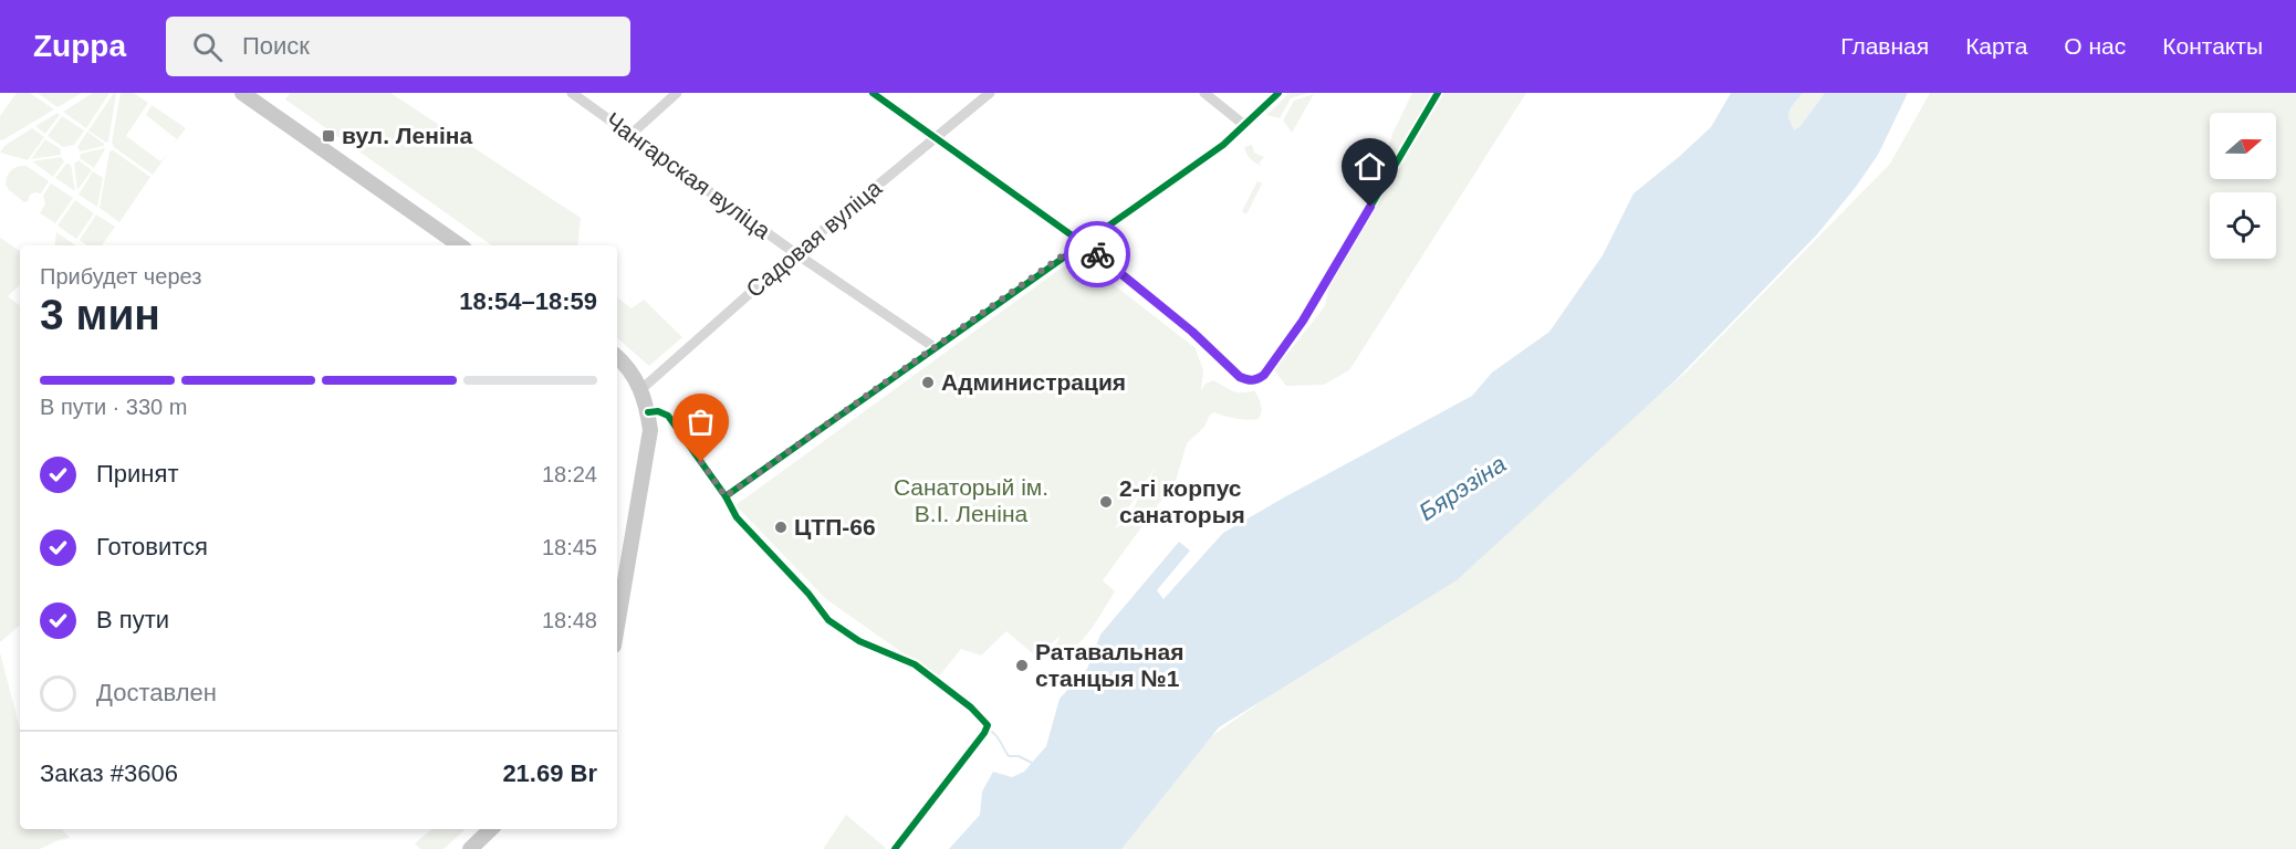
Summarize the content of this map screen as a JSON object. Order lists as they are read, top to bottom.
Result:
{
  "streets": {
    "street": ["Чангарская вуліца", "Садовая вуліца"]
  },
  "crossings": [
    ["Чангарская вуліца", "Садовая вуліца"]
  ],
  "water": ["Бярэзіна"],
  "parks": ["Санаторый ім. В.І. Леніна"],
  "places": {
    "transit": ["вул. Леніна"],
    "other": [
      "Администрация",
      "2-гі корпус санаторыя",
      "ЦТП-66",
      "Ратавальная станцыя №1"
    ]
  },
  "north": "right",
  "page": {
    "header": "Zuppa",
    "search": "Поиск",
    "nav": [
      "Главная",
      "Карта",
      "О нас",
      "Контакты"
    ],
    "heading": ["3 мин", "Прибудет через", "18:54–18:59"],
    "panel": ["Заказ #3606", "21.69 Br"],
    "bar": "В пути · 330 m",
    "list": [
      ["Принят", "18:24"],
      ["Готовится", "18:45"],
      ["В пути", "18:48"],
      "Доставлен"
    ]
  }
}
